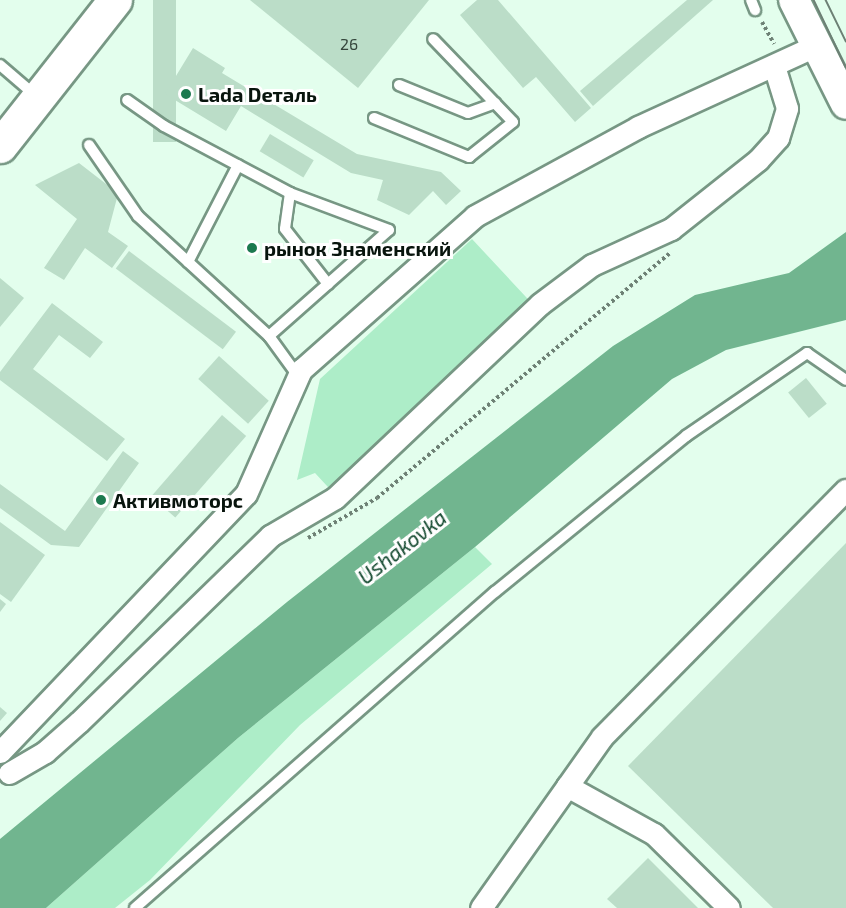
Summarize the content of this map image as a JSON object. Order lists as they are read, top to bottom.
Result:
{
  "water": ["Ushakovka"],
  "places": ["Lada Dеталь", "рынок Знаменский", "Активмоторс"],
  "house_numbers": ["26"]
}
